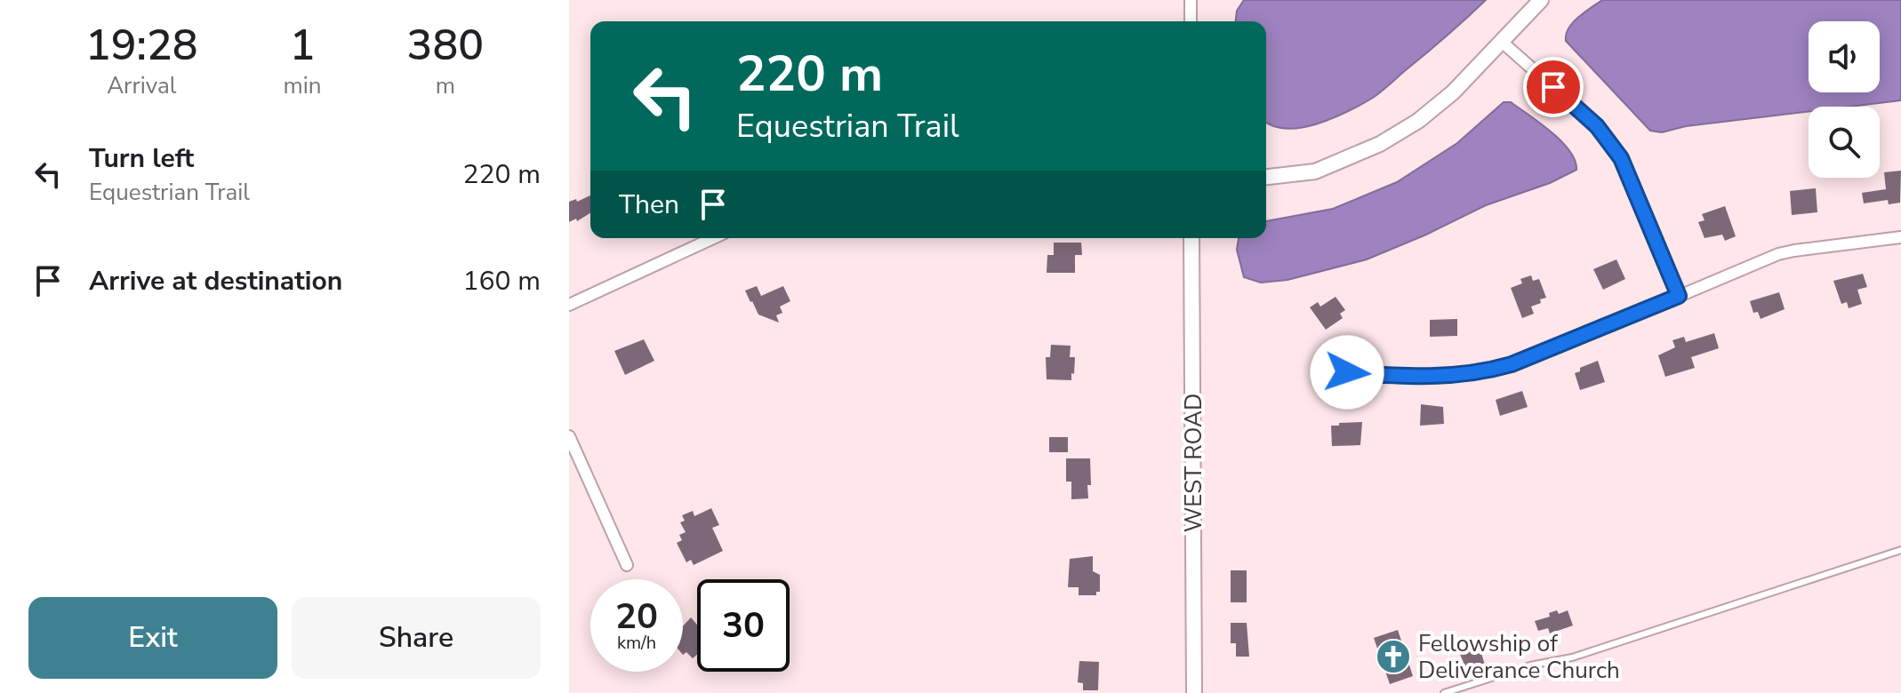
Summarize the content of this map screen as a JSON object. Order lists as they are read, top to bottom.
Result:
{
  "streets": {
    "street": ["WEST ROAD"]
  },
  "places": {
    "church": ["Fellowship of Deliverance Church"]
  },
  "page": {
    "eta": [
      "19:28",
      "Arrival",
      "1",
      "min",
      "380",
      "m"
    ],
    "turn": ["220 m", "Equestrian Trail"],
    "list": [
      {
        "name": "Turn left",
        "note": "Equestrian Trail",
        "value": "220 m"
      },
      {
        "name": "Arrive at destination",
        "value": "160 m"
      }
    ],
    "then": "Then",
    "speed": "20 km/h",
    "limit": "30",
    "buttons": ["Exit", "Share"]
  }
}
